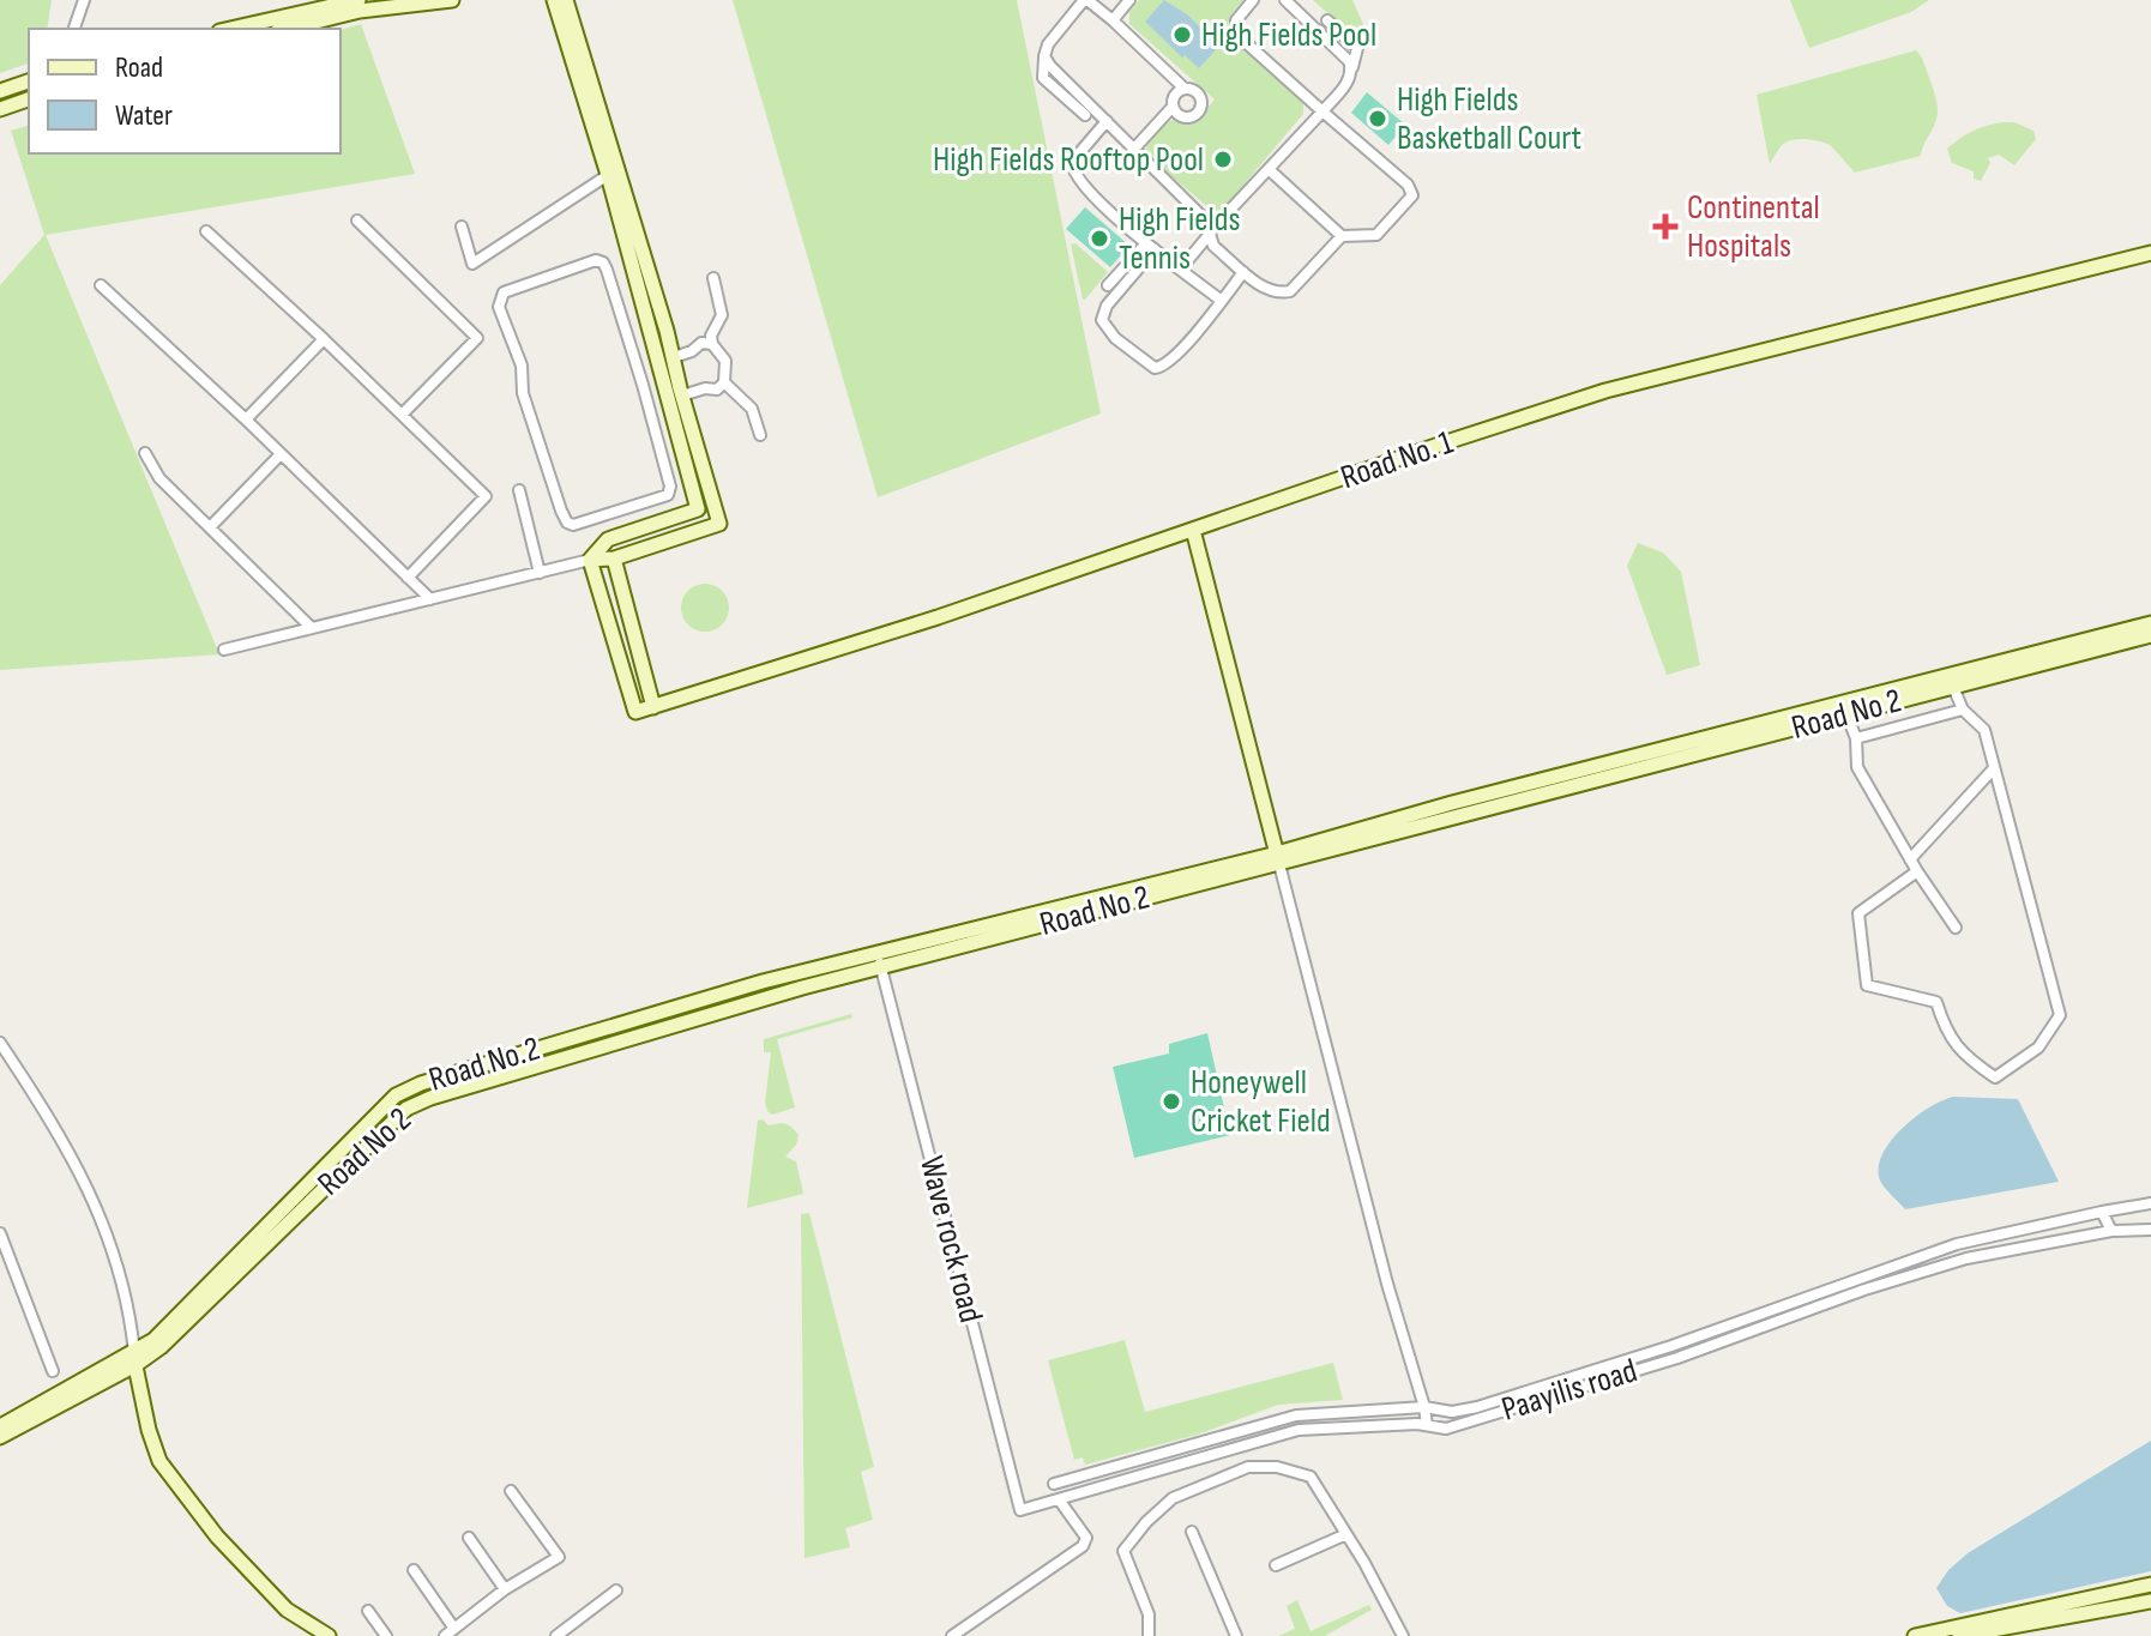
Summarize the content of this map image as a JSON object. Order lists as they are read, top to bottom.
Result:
{
  "streets": {
    "street": [
      "Road No. 1",
      "Road No 2",
      "Road No.2",
      "Wave rock road",
      "Paayilis road"
    ]
  },
  "crossings": [
    ["Road No 2", "Road No.2"],
    ["Road No 2", "Wave rock road"],
    ["Wave rock road", "Paayilis road"]
  ],
  "places": {
    "other": [
      "High Fields Pool",
      "High Fields Basketball Court",
      "High Fields Rooftop Pool",
      "High Fields Tennis",
      "Honeywell Cricket Field"
    ],
    "health": ["Continental Hospitals"]
  },
  "legend": ["Road", "Water"]
}
